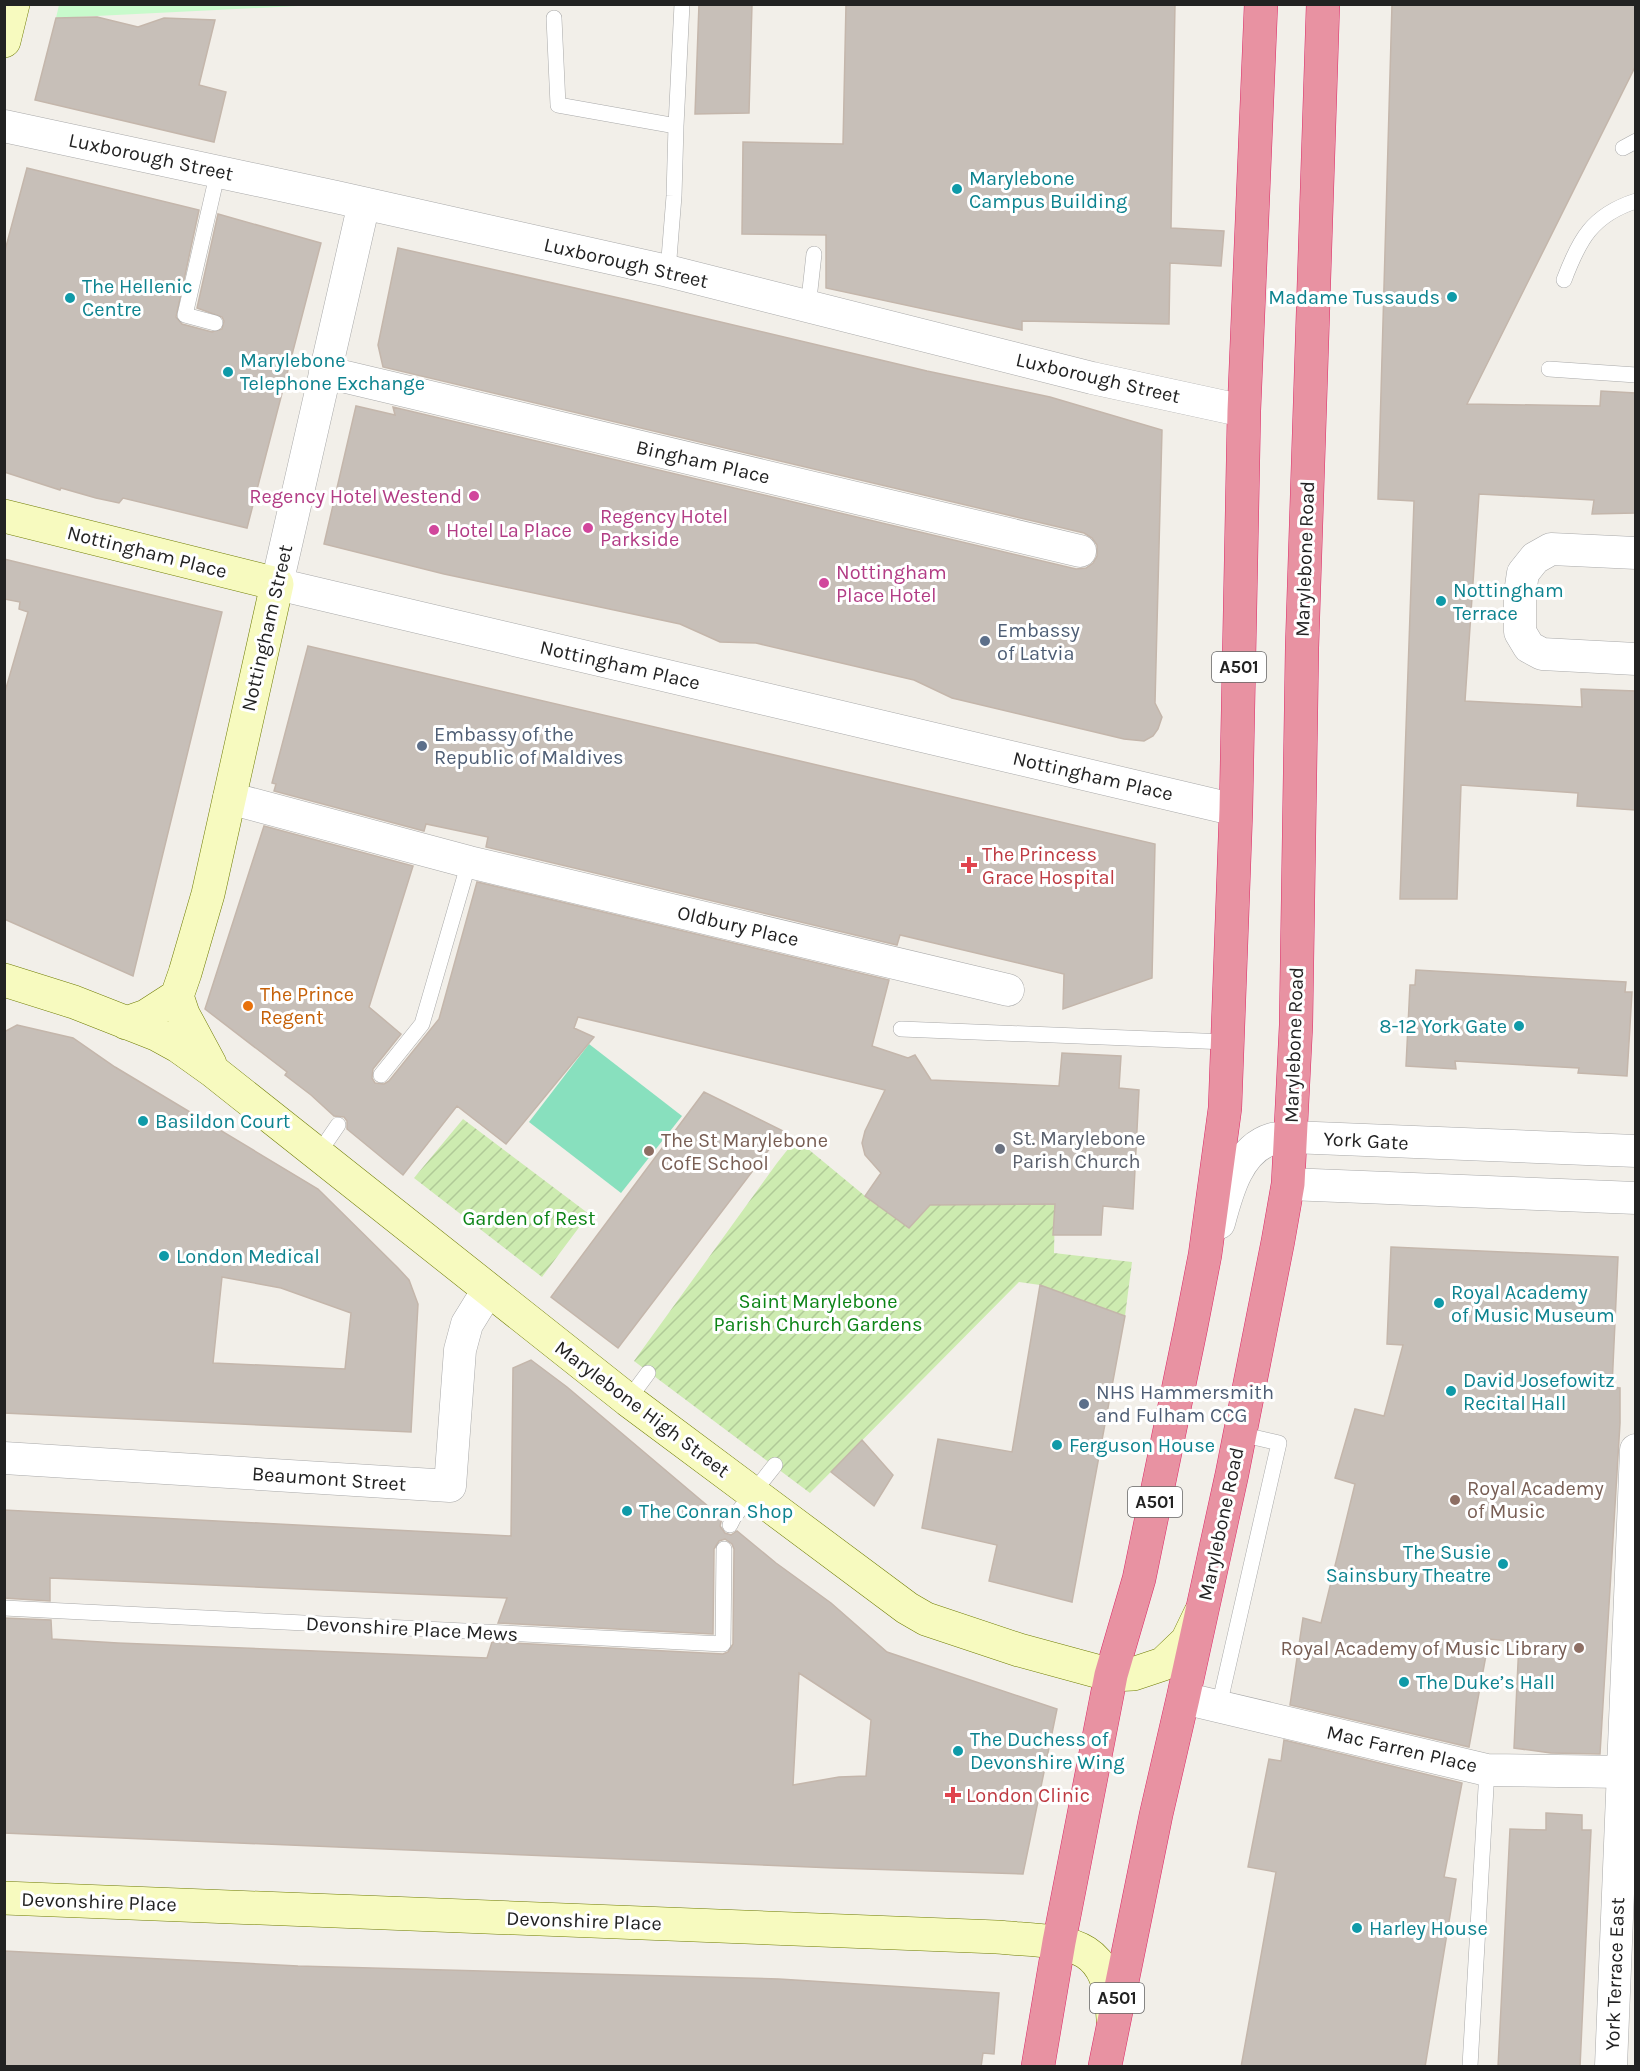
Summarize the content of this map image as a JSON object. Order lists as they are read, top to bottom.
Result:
{
  "streets": {
    "highway": ["Marylebone Road", "A501"],
    "street": [
      "Luxborough Street",
      "Bingham Place",
      "Nottingham Place",
      "Nottingham Street",
      "Oldbury Place",
      "York Gate",
      "Marylebone High Street",
      "Beaumont Street",
      "Mac Farren Place",
      "Devonshire Place",
      "York Terrace East"
    ],
    "lane": ["Devonshire Place Mews"]
  },
  "crossings": [
    ["Luxborough Street", "Nottingham Street"],
    ["Luxborough Street", "A501"],
    ["Bingham Place", "Nottingham Street"],
    ["Nottingham Place", "Nottingham Street"],
    ["Nottingham Place", "A501"],
    ["Marylebone Road", "York Gate"],
    ["Marylebone Road", "Marylebone High Street"],
    ["Marylebone Road", "Mac Farren Place"],
    ["Marylebone Road", "Devonshire Place"],
    ["Nottingham Street", "Oldbury Place"],
    ["Nottingham Street", "Marylebone High Street"],
    ["A501", "York Gate"],
    ["A501", "Marylebone High Street"],
    ["A501", "Devonshire Place"],
    ["Marylebone High Street", "Beaumont Street"],
    ["Mac Farren Place", "York Terrace East"]
  ],
  "parks": ["Garden of Rest", "Saint Marylebone Parish Church Gardens"],
  "places": {
    "other": [
      "Marylebone Campus Building",
      "Madame Tussauds",
      "The Hellenic Centre",
      "Marylebone Telephone Exchange",
      "Regency Hotel Westend",
      "Regency Hotel Parkside",
      "Hotel La Place",
      "Nottingham Place Hotel",
      "Nottingham Terrace",
      "Embassy of Latvia",
      "Embassy of the Republic of Maldives",
      "The Prince Regent",
      "8-12 York Gate",
      "Basildon Court",
      "St. Marylebone Parish Church",
      "The St Marylebone CofE School",
      "London Medical",
      "Royal Academy of Music Museum",
      "David Josefowitz Recital Hall",
      "NHS Hammersmith and Fulham CCG",
      "Ferguson House",
      "Royal Academy of Music",
      "The Conran Shop",
      "The Susie Sainsbury Theatre",
      "Royal Academy of Music Library",
      "The Duke’s Hall",
      "The Duchess of Devonshire Wing",
      "Harley House"
    ],
    "health": ["The Princess Grace Hospital", "London Clinic"]
  }
}
